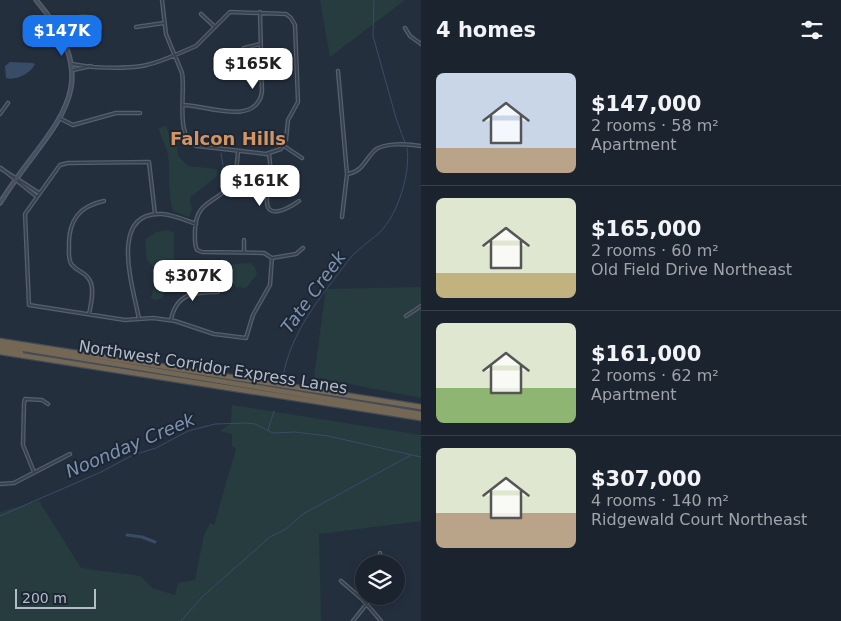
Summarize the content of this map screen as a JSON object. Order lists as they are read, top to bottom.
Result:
{
  "streets": {
    "highway": ["Northwest Corridor Express Lanes"]
  },
  "districts": ["Falcon Hills"],
  "water": ["Tate Creek", "Noonday Creek"],
  "scale_bar": "200 m",
  "page": {
    "heading": "4 homes",
    "price": [
      "$147K",
      "$165K",
      "$161K",
      "$307K"
    ],
    "list": [
      {
        "name": "$147,000",
        "note": "2 rooms · 58 m² · Apartment"
      },
      {
        "name": "$165,000",
        "note": "2 rooms · 60 m² · Old Field Drive Northeast"
      },
      {
        "name": "$161,000",
        "note": "2 rooms · 62 m² · Apartment"
      },
      {
        "name": "$307,000",
        "note": "4 rooms · 140 m² · Ridgewald Court Northeast"
      }
    ],
    "scale": "200 m"
  }
}
